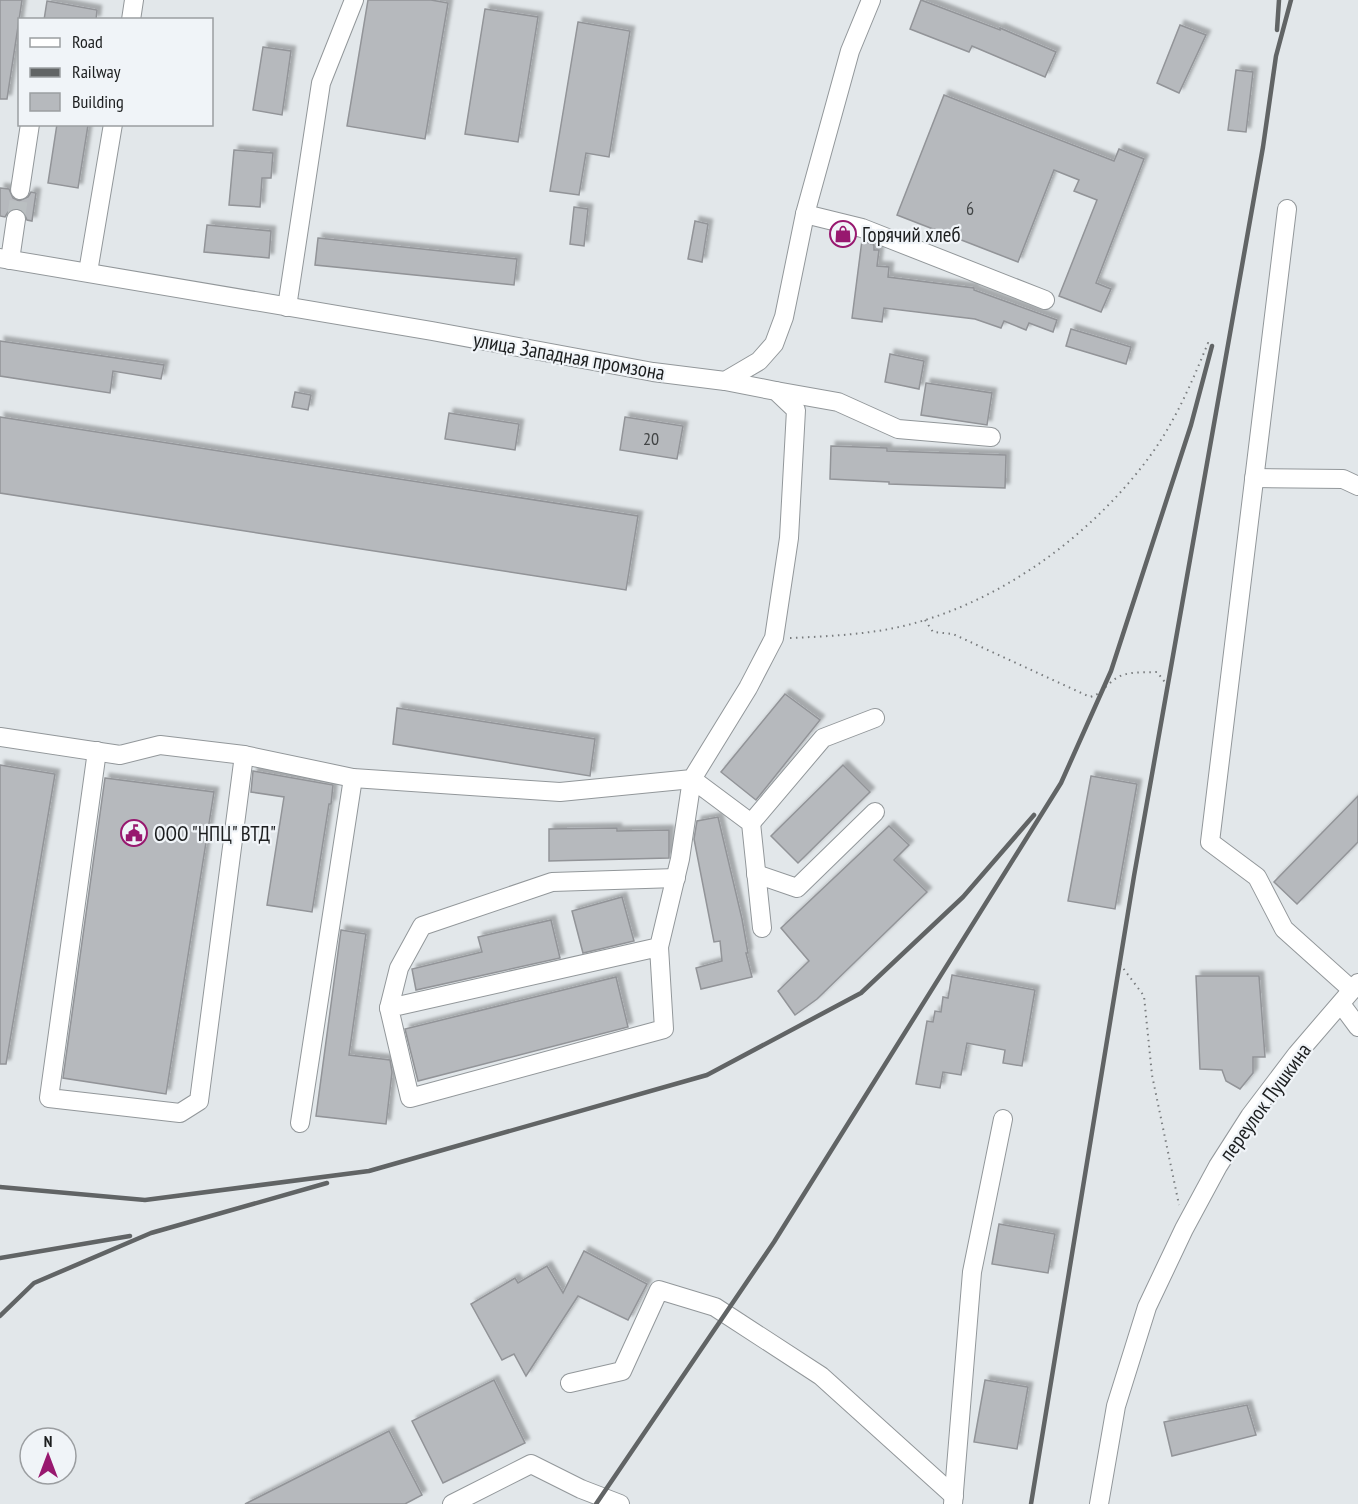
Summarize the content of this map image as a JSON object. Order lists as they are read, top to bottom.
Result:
{
  "streets": {
    "street": ["улица Западная промзона", "переулок Пушкина"]
  },
  "places": {
    "shop": ["Горячий хлеб"],
    "public building": ["ООО \"НПЦ\" ВТД\""]
  },
  "house_numbers": ["6", "20"],
  "legend": ["Road", "Railway", "Building"],
  "north": "top"
}
